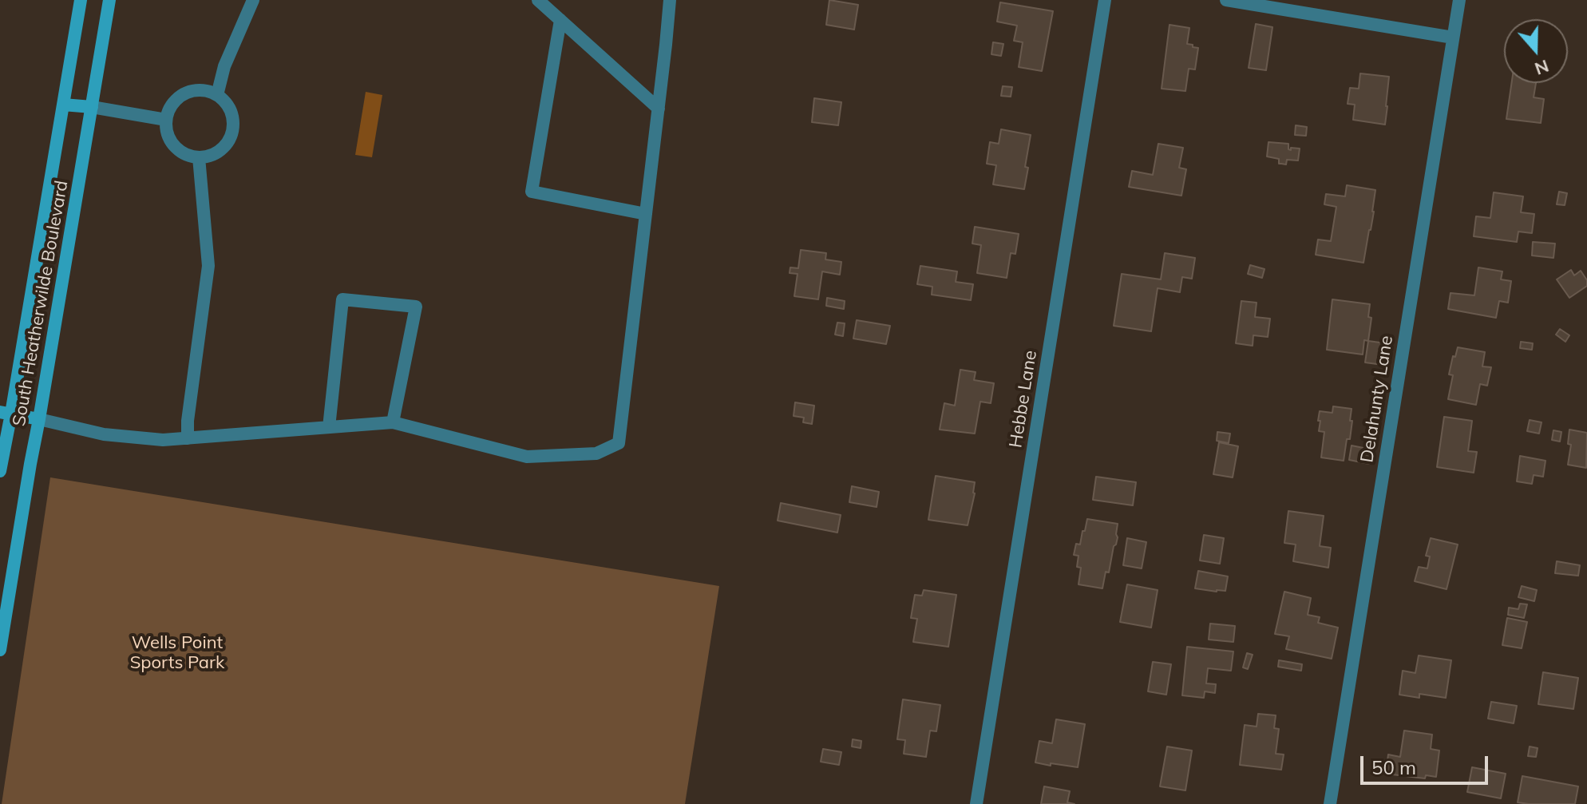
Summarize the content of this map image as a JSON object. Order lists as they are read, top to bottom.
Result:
{
  "streets": {
    "main road": ["South Heatherwilde Boulevard"],
    "street": ["Hebbe Lane", "Delahunty Lane"]
  },
  "parks": ["Wells Point Sports Park"],
  "scale_bar": "50 m",
  "north": "bottom"
}
